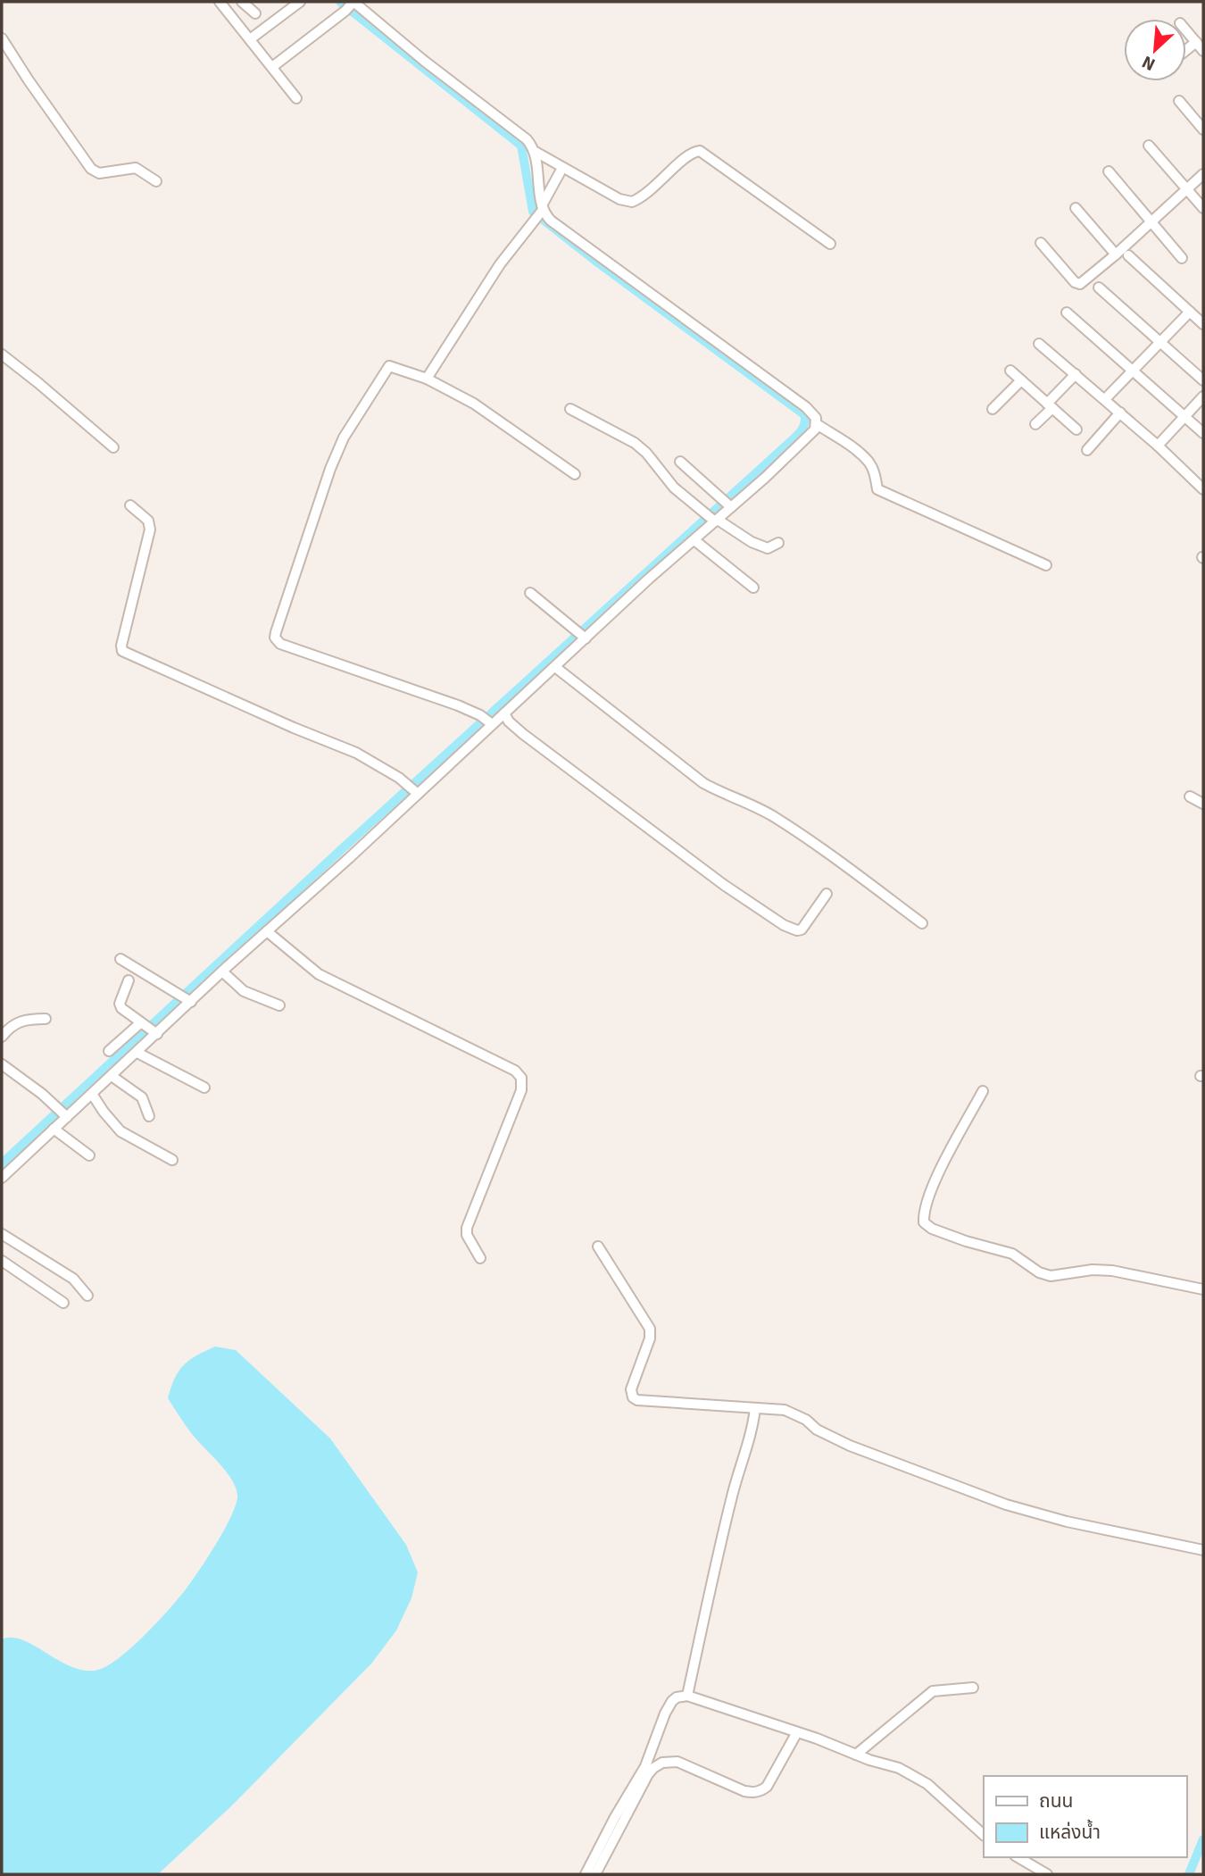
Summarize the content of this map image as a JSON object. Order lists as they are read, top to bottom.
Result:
{
  "legend": ["ถนน", "แหล่งน้ำ"],
  "north": "bottom left"
}
